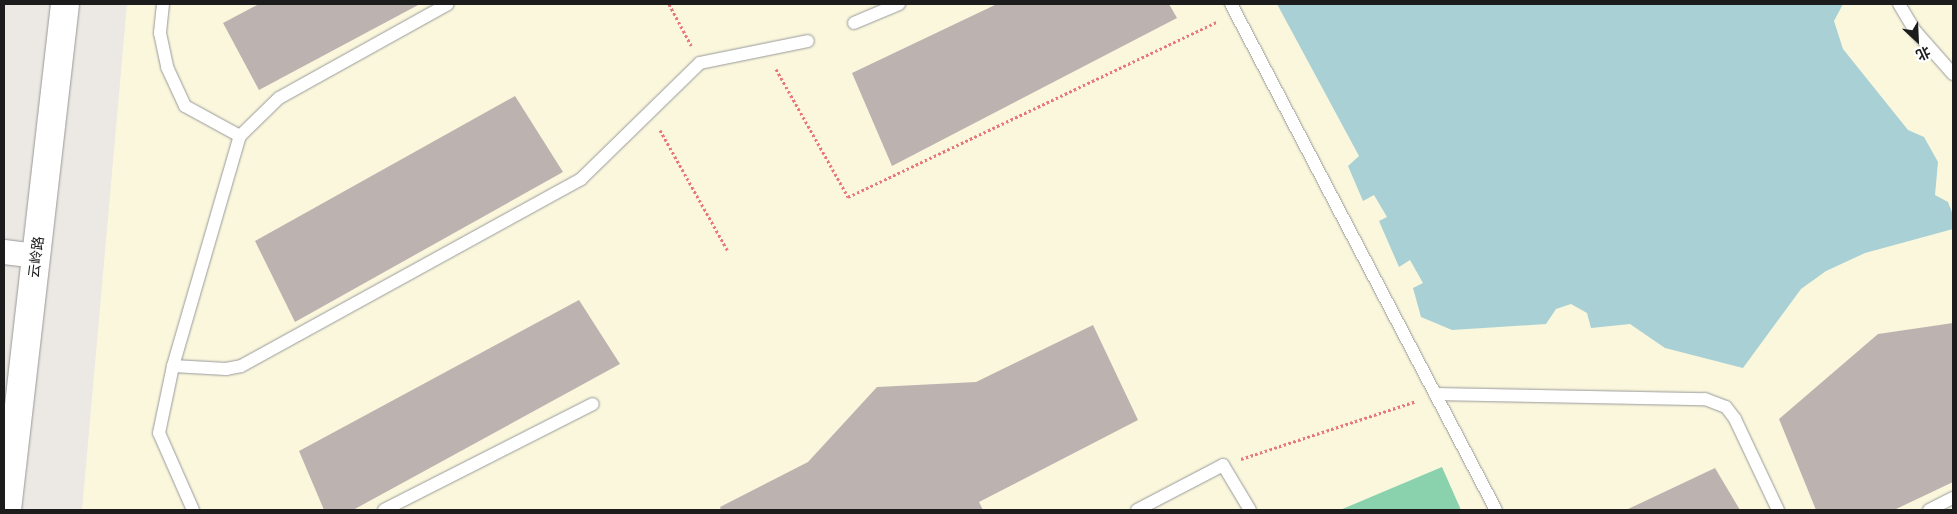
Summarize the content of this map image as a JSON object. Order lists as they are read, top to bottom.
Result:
{
  "streets": {
    "street": ["云岭路"]
  },
  "north": "bottom right"
}
